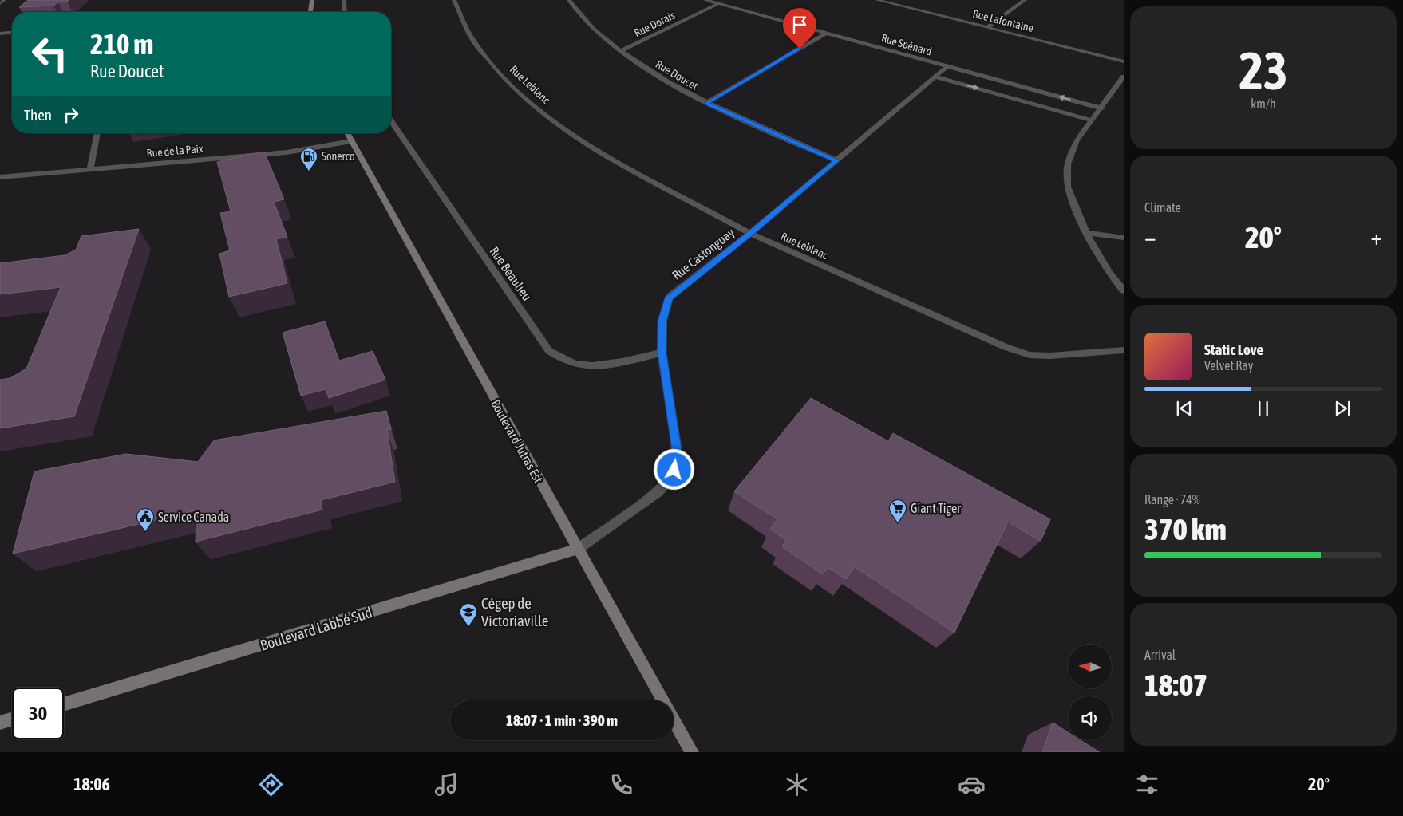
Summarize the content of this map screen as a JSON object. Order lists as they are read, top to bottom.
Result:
{
  "streets": {
    "main road": ["Boulevard Jutras Est", "Boulevard Labbé Sud"],
    "street": [
      "Rue Lafontaine",
      "Rue Dorais",
      "Rue Spénard",
      "Rue Doucet",
      "Rue Leblanc",
      "Rue de la Paix",
      "Rue Castonguay",
      "Rue Beaulieu"
    ]
  },
  "crossings": [
    ["Rue Dorais", "Rue Spénard"],
    ["Rue Dorais", "Rue Doucet"],
    ["Rue Spénard", "Rue Castonguay"],
    ["Rue Doucet", "Rue Castonguay"],
    ["Rue Leblanc", "Rue Castonguay"],
    ["Rue de la Paix", "Boulevard Jutras Est"],
    ["Rue Castonguay", "Rue Beaulieu"],
    ["Rue Castonguay", "Boulevard Jutras Est"],
    ["Rue Castonguay", "Boulevard Labbé Sud"],
    ["Boulevard Jutras Est", "Boulevard Labbé Sud"]
  ],
  "places": {
    "fuel station": ["Sonerco"],
    "supermarket": ["Giant Tiger"],
    "public building": ["Service Canada"],
    "school or university": ["Cégep de Victoriaville"]
  },
  "north": "left",
  "page": {
    "tile": [
      ["23", "km/h"],
      "Climate",
      ["Range · 74%", "370 km"],
      ["Arrival", "18:07"]
    ],
    "turn": ["210 m", "Rue Doucet"],
    "then": "Then",
    "heat": ["−", "20°", "+"],
    "song": ["Static Love", "Velvet Ray"],
    "limit": "30",
    "trip": "18:07 · 1 min · 390 m",
    "tabs": ["18:06", "20°"]
  }
}
